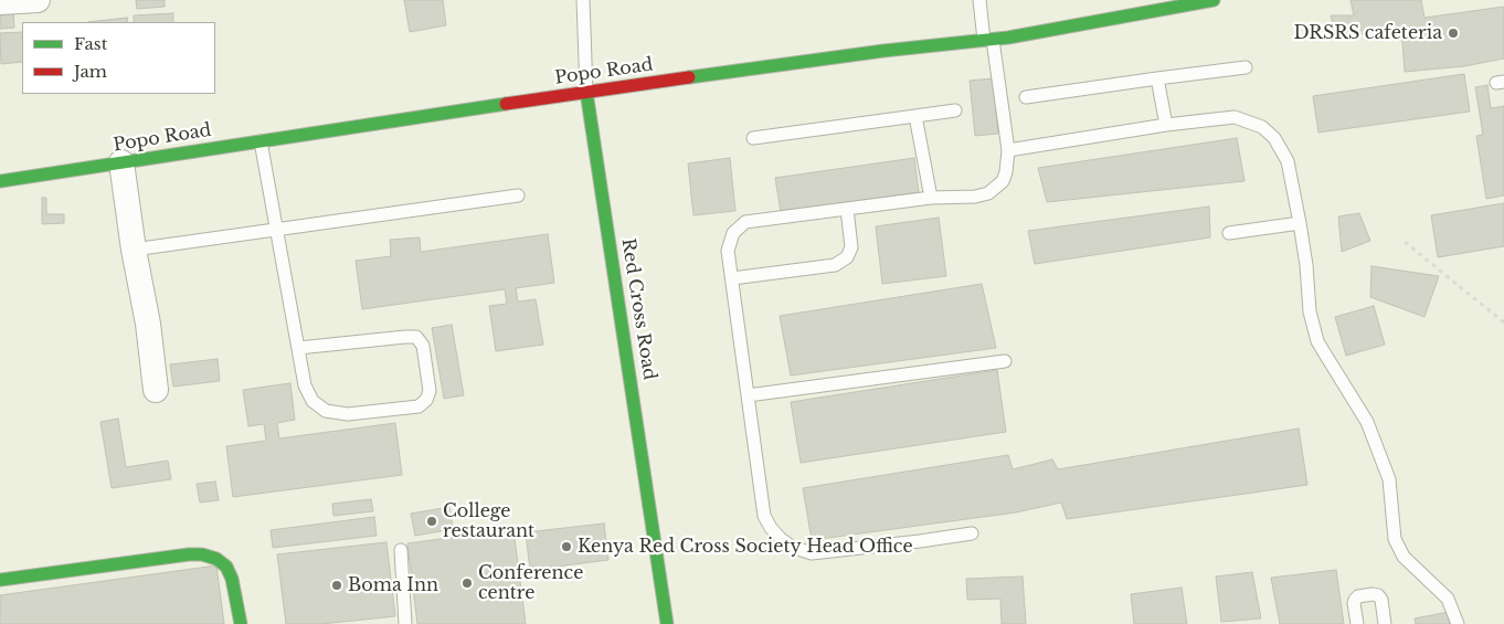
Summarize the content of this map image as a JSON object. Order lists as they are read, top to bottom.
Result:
{
  "streets": {
    "street": ["Popo Road", "Red Cross Road"]
  },
  "crossings": [
    ["Popo Road", "Red Cross Road"]
  ],
  "places": [
    "DRSRS cafeteria",
    "College restaurant",
    "Kenya Red Cross Society Head Office",
    "Conference centre",
    "Boma Inn"
  ],
  "legend": ["Fast", "Jam"]
}
